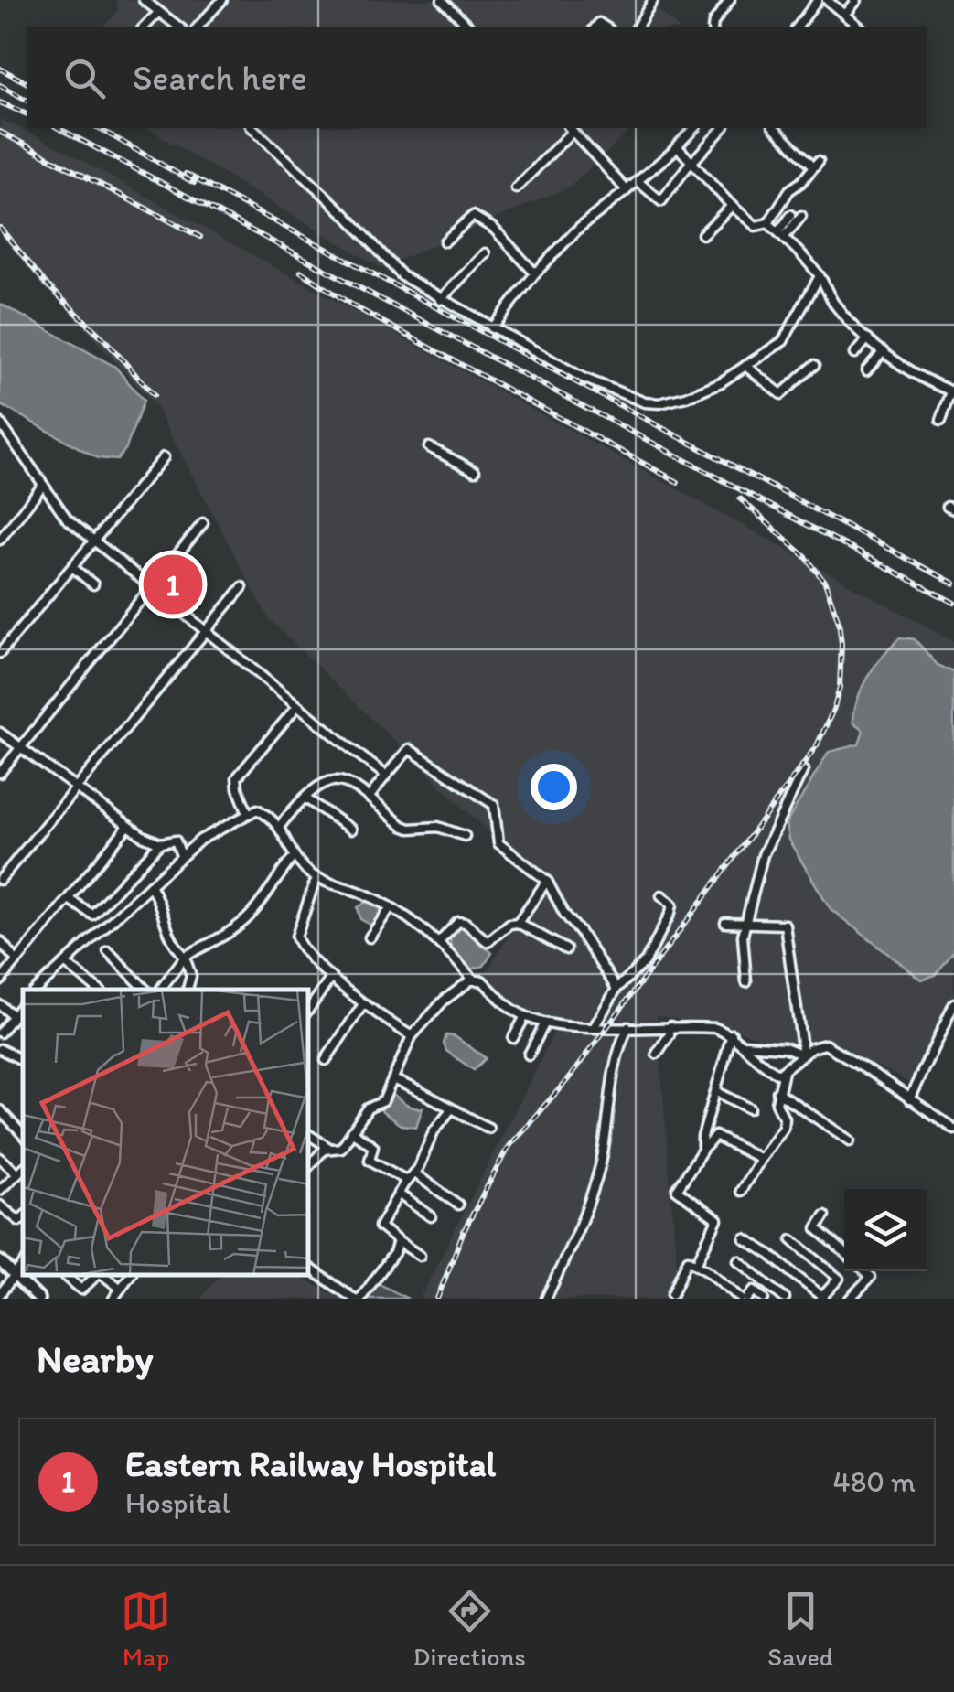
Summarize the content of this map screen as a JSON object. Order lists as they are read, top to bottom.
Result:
{
  "page": {
    "search": "Search here",
    "pins": "1",
    "heading": "Nearby",
    "list": [
      {
        "mark": "1",
        "name": "Eastern Railway Hospital",
        "note": "Hospital",
        "value": "480 m"
      }
    ],
    "nav": ["Map", "Directions", "Saved"]
  }
}
